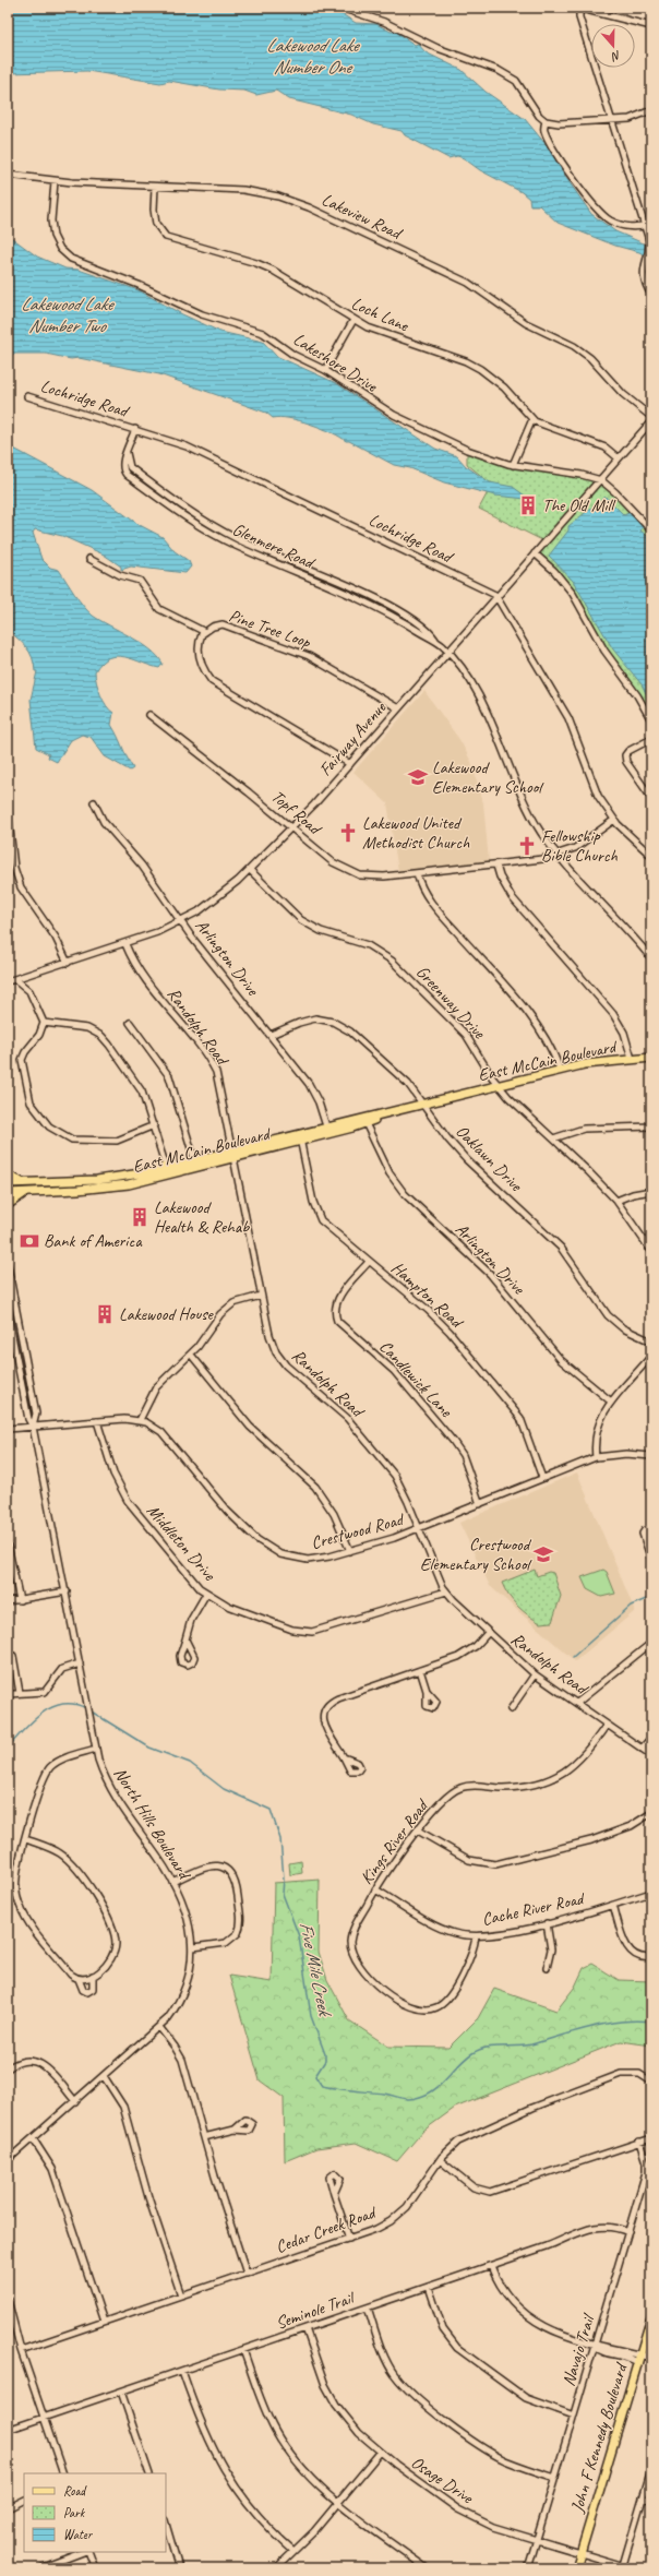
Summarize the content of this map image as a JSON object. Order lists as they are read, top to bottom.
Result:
{
  "streets": {
    "main road": ["East McCain Boulevard", "John F Kennedy Boulevard"],
    "street": [
      "Lakeview Road",
      "Loch Lane",
      "Lakeshore Drive",
      "Lochridge Road",
      "Glenmere Road",
      "Pine Tree Loop",
      "Fairway Avenue",
      "Topf Road",
      "Arlington Drive",
      "Greenway Drive",
      "Randolph Road",
      "Oaklawn Drive",
      "Hampton Road",
      "Candlewick Lane",
      "Crestwood Road",
      "Middleton Drive",
      "North Hills Boulevard",
      "Kings River Road",
      "Cache River Road",
      "Cedar Creek Road",
      "Seminole Trail",
      "Navajo Trail",
      "Osage Drive"
    ]
  },
  "crossings": [
    ["Lakeview Road", "Loch Lane"],
    ["Lakeview Road", "Lakeshore Drive"],
    ["Loch Lane", "Fairway Avenue"],
    ["Lakeshore Drive", "Fairway Avenue"],
    ["Lochridge Road", "Glenmere Road"],
    ["Lochridge Road", "Fairway Avenue"],
    ["Glenmere Road", "Fairway Avenue"],
    ["Glenmere Road", "Topf Road"],
    ["Pine Tree Loop", "Fairway Avenue"],
    ["Fairway Avenue", "Topf Road"],
    ["Fairway Avenue", "Arlington Drive"],
    ["Fairway Avenue", "Greenway Drive"],
    ["Fairway Avenue", "Randolph Road"],
    ["Arlington Drive", "East McCain Boulevard"],
    ["Arlington Drive", "Oaklawn Drive"],
    ["Greenway Drive", "East McCain Boulevard"],
    ["Randolph Road", "East McCain Boulevard"],
    ["Randolph Road", "Crestwood Road"],
    ["Randolph Road", "Middleton Drive"],
    ["Randolph Road", "Kings River Road"],
    ["East McCain Boulevard", "Oaklawn Drive"],
    ["East McCain Boulevard", "Hampton Road"],
    ["Hampton Road", "Candlewick Lane"],
    ["Hampton Road", "Crestwood Road"],
    ["Candlewick Lane", "Crestwood Road"],
    ["Kings River Road", "Cache River Road"],
    ["Seminole Trail", "Navajo Trail"],
    ["Seminole Trail", "Osage Drive"],
    ["Navajo Trail", "Osage Drive"],
    ["John F Kennedy Boulevard", "Osage Drive"]
  ],
  "water": ["Lakewood Lake Number One", "Lakewood Lake Number Two", "Five Mile Creek"],
  "places": {
    "building": ["The Old Mill", "Lakewood Health & Rehab", "Lakewood House"],
    "school or university": ["Lakewood Elementary School", "Crestwood Elementary School"],
    "church": ["Lakewood United Methodist Church", "Fellowship Bible Church"],
    "bank": ["Bank of America"]
  },
  "legend": ["Road", "Park", "Water"],
  "north": "bottom"
}
